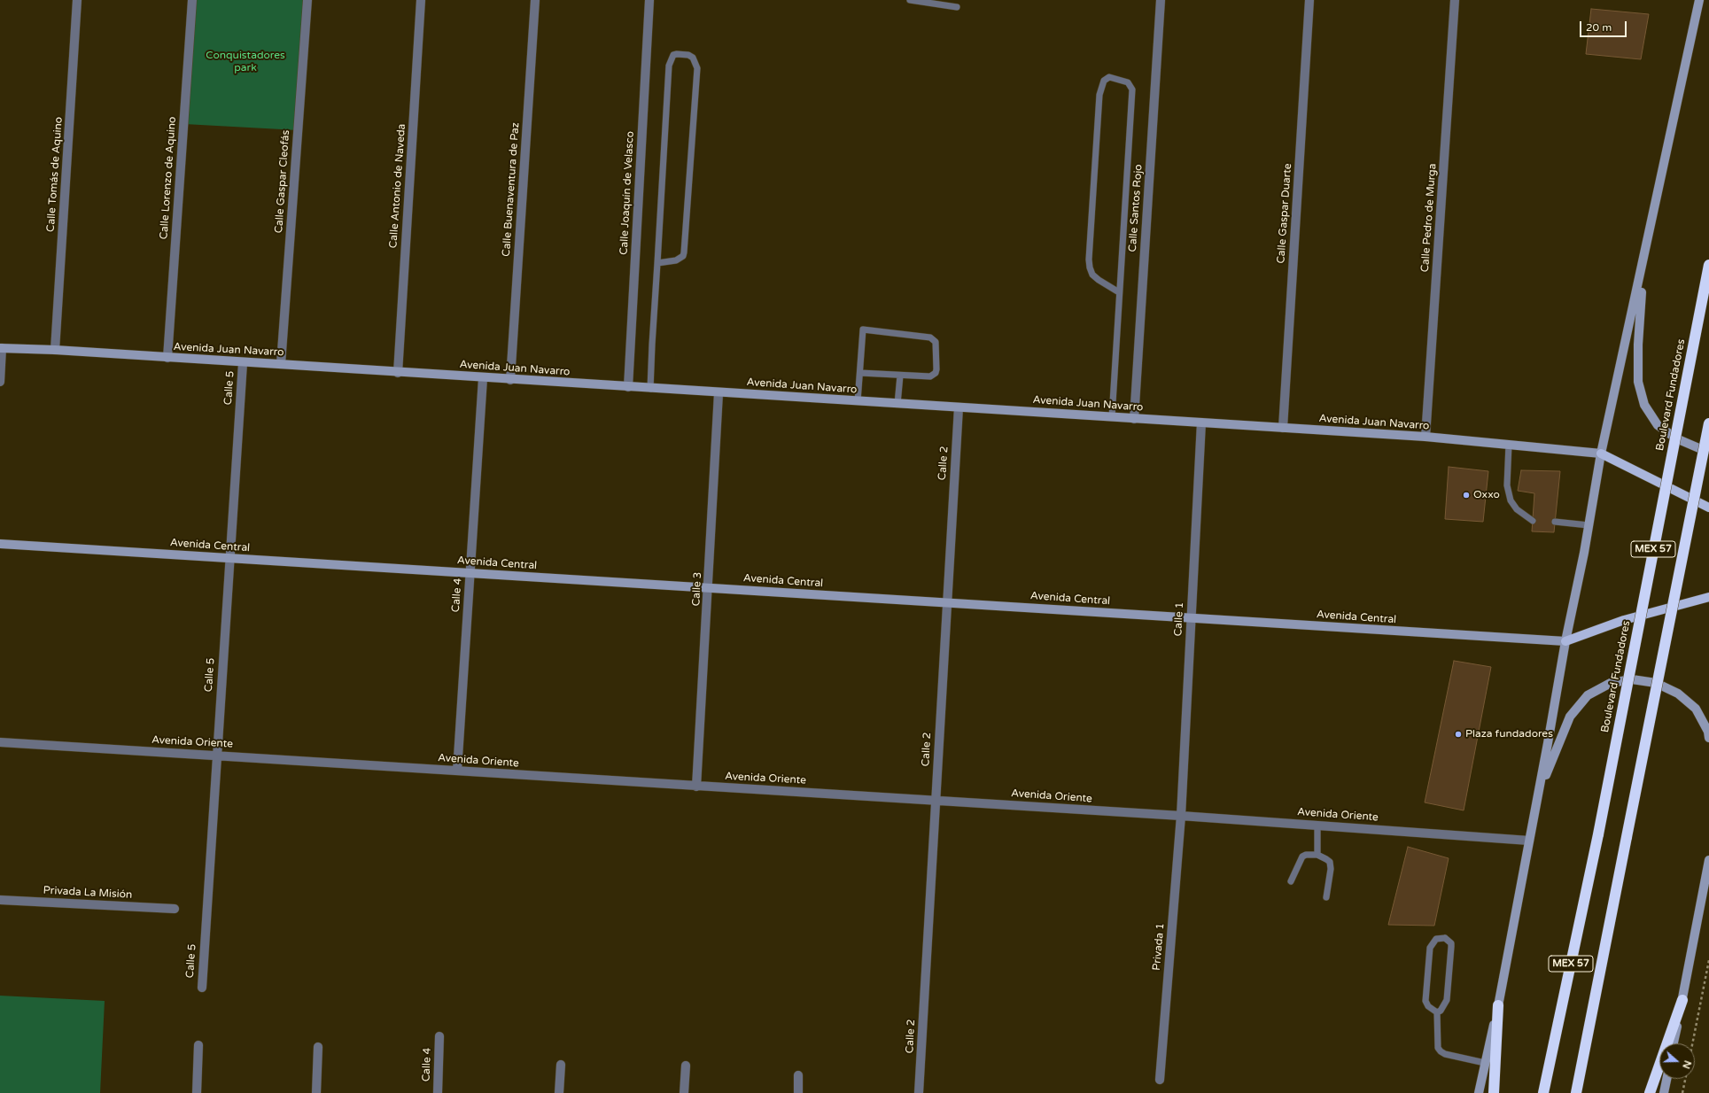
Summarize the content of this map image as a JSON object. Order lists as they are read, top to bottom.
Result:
{
  "streets": {
    "highway": ["Boulevard Fundadores", "MEX 57"],
    "main road": ["Avenida Juan Navarro", "Avenida Central"],
    "street": [
      "Calle Tomás de Aquino",
      "Calle Lorenzo de Aquino",
      "Calle Gaspar Cleofás",
      "Calle Antonio de Naveda",
      "Calle Buenaventura de Paz",
      "Calle Joaquín de Velasco",
      "Calle Santos Rojo",
      "Calle Gaspar Duarte",
      "Calle Pedro de Murga",
      "Calle 5",
      "Calle 2",
      "Calle 3",
      "Calle 4",
      "Calle 1",
      "Avenida Oriente",
      "Privada La Misión",
      "Privada 1"
    ]
  },
  "crossings": [
    ["Calle Tomás de Aquino", "Avenida Juan Navarro"],
    ["Calle Lorenzo de Aquino", "Avenida Juan Navarro"],
    ["Calle Gaspar Cleofás", "Avenida Juan Navarro"],
    ["Calle Antonio de Naveda", "Avenida Juan Navarro"],
    ["Calle Buenaventura de Paz", "Avenida Juan Navarro"],
    ["Calle Joaquín de Velasco", "Avenida Juan Navarro"],
    ["Calle Santos Rojo", "Avenida Juan Navarro"],
    ["Calle Gaspar Duarte", "Avenida Juan Navarro"],
    ["Calle Pedro de Murga", "Avenida Juan Navarro"],
    ["Avenida Juan Navarro", "Calle 5"],
    ["Avenida Juan Navarro", "Calle 2"],
    ["Avenida Juan Navarro", "Calle 3"],
    ["Avenida Juan Navarro", "Calle 4"],
    ["Avenida Juan Navarro", "Calle 1"],
    ["Calle 5", "Avenida Central"],
    ["Calle 5", "Avenida Oriente"],
    ["Calle 2", "Avenida Central"],
    ["Calle 2", "Avenida Oriente"],
    ["Avenida Central", "Calle 3"],
    ["Avenida Central", "Calle 4"],
    ["Avenida Central", "Calle 1"],
    ["Calle 3", "Avenida Oriente"],
    ["Calle 4", "Avenida Oriente"],
    ["Calle 1", "Avenida Oriente"],
    ["Calle 1", "Privada 1"],
    ["Avenida Oriente", "Privada 1"]
  ],
  "parks": ["Conquistadores park"],
  "places": ["Oxxo", "Plaza fundadores"],
  "scale_bar": "20 m",
  "north": "right"
}
